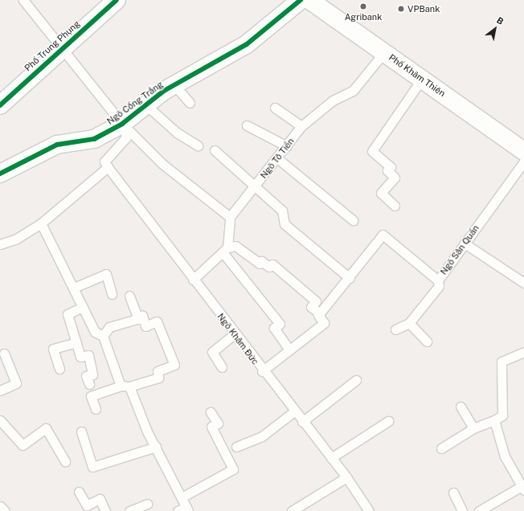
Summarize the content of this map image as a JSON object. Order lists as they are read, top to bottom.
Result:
{
  "streets": {
    "street": ["Phố Trung Phụng", "Phố Khâm Thiên", "Ngõ Cống Trắng"],
    "lane": ["Ngõ Tô Tiền", "Ngõ Sân Quần", "Ngõ Khâm Đức"]
  },
  "crossings": [
    ["Phố Khâm Thiên", "Ngõ Tô Tiền"],
    ["Ngõ Cống Trắng", "Ngõ Khâm Đức"]
  ],
  "places": ["Agribank", "VPBank"],
  "north": "top right"
}
